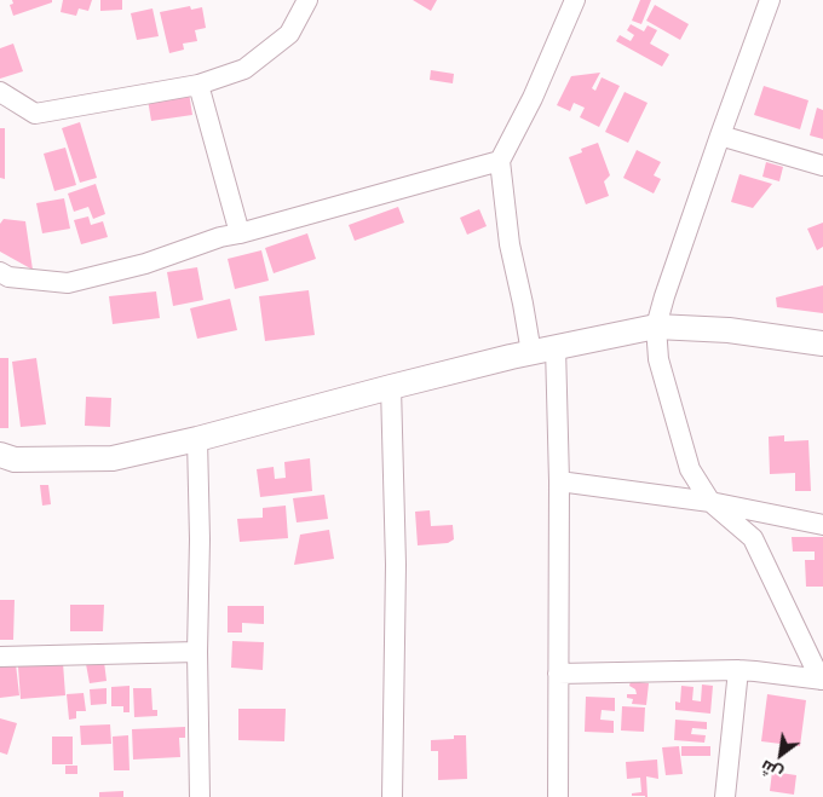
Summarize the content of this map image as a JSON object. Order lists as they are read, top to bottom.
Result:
{
  "north": "bottom left"
}
